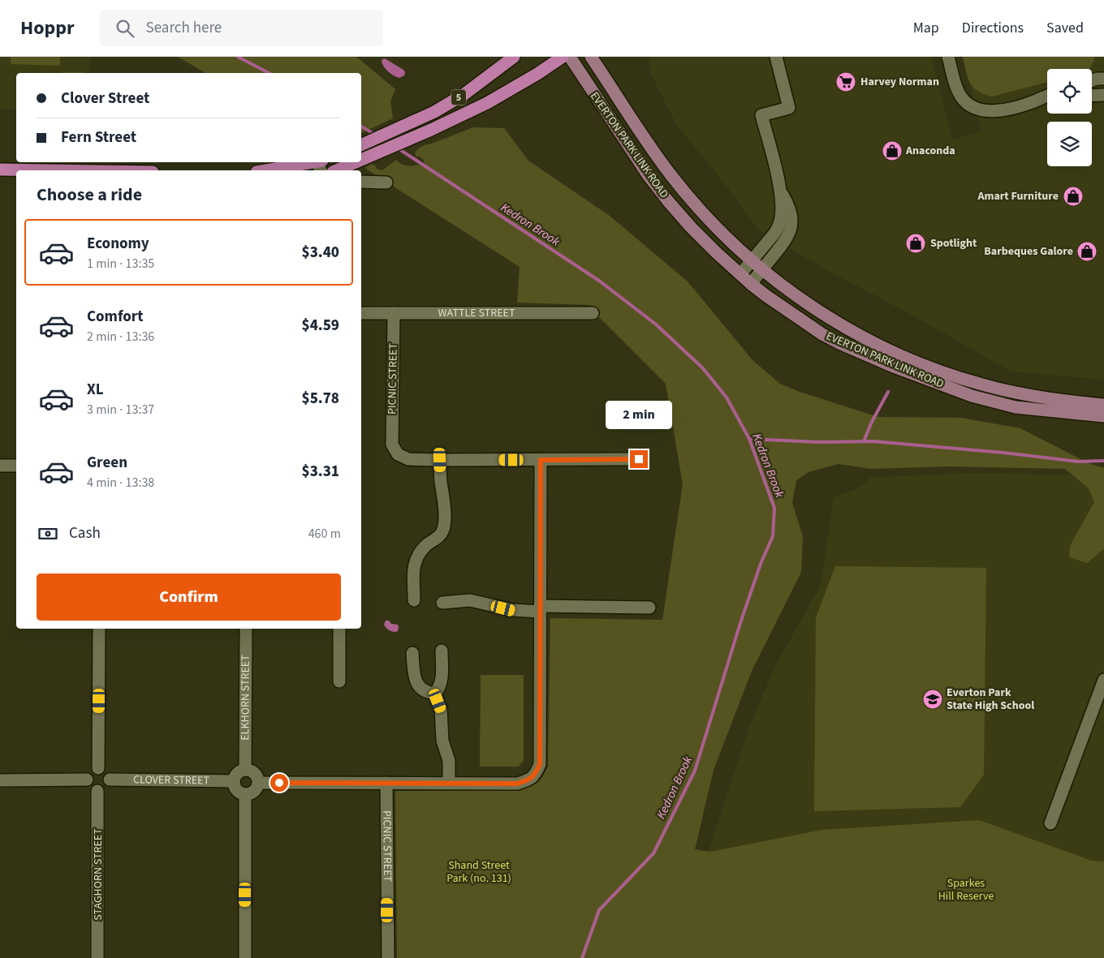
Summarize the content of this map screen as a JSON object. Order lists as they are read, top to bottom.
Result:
{
  "streets": {
    "highway": ["5"],
    "main road": ["EVERTON PARK LINK ROAD"],
    "street": [
      "WATTLE STREET",
      "PICNIC STREET",
      "ELKHORN STREET",
      "CLOVER STREET",
      "STAGHORN STREET"
    ]
  },
  "crossings": [
    ["WATTLE STREET", "PICNIC STREET"],
    ["ELKHORN STREET", "CLOVER STREET"],
    ["CLOVER STREET", "STAGHORN STREET"]
  ],
  "water": ["Kedron Brook"],
  "parks": ["Shand Street Park (no. 131)", "Sparkes Hill Reserve"],
  "places": {
    "supermarket": ["Harvey Norman"],
    "shop": [
      "Anaconda",
      "Amart Furniture",
      "Spotlight",
      "Barbeques Galore"
    ],
    "school or university": ["Everton Park State High School"]
  },
  "page": {
    "header": "Hoppr",
    "search": "Search here",
    "nav": ["Map", "Directions", "Saved"],
    "banner": ["Clover Street", "Fern Street"],
    "heading": "Choose a ride",
    "list": [
      {
        "name": "Economy",
        "note": "1 min · 13:35",
        "value": "$3.40"
      },
      {
        "name": "Comfort",
        "note": "2 min · 13:36",
        "value": "$4.59"
      },
      {
        "name": "XL",
        "note": "3 min · 13:37",
        "value": "$5.78"
      },
      {
        "name": "Green",
        "note": "4 min · 13:38",
        "value": "$3.31"
      }
    ],
    "bubble": "2 min",
    "pay": ["Cash", "460 m"],
    "buttons": "Confirm"
  }
}
